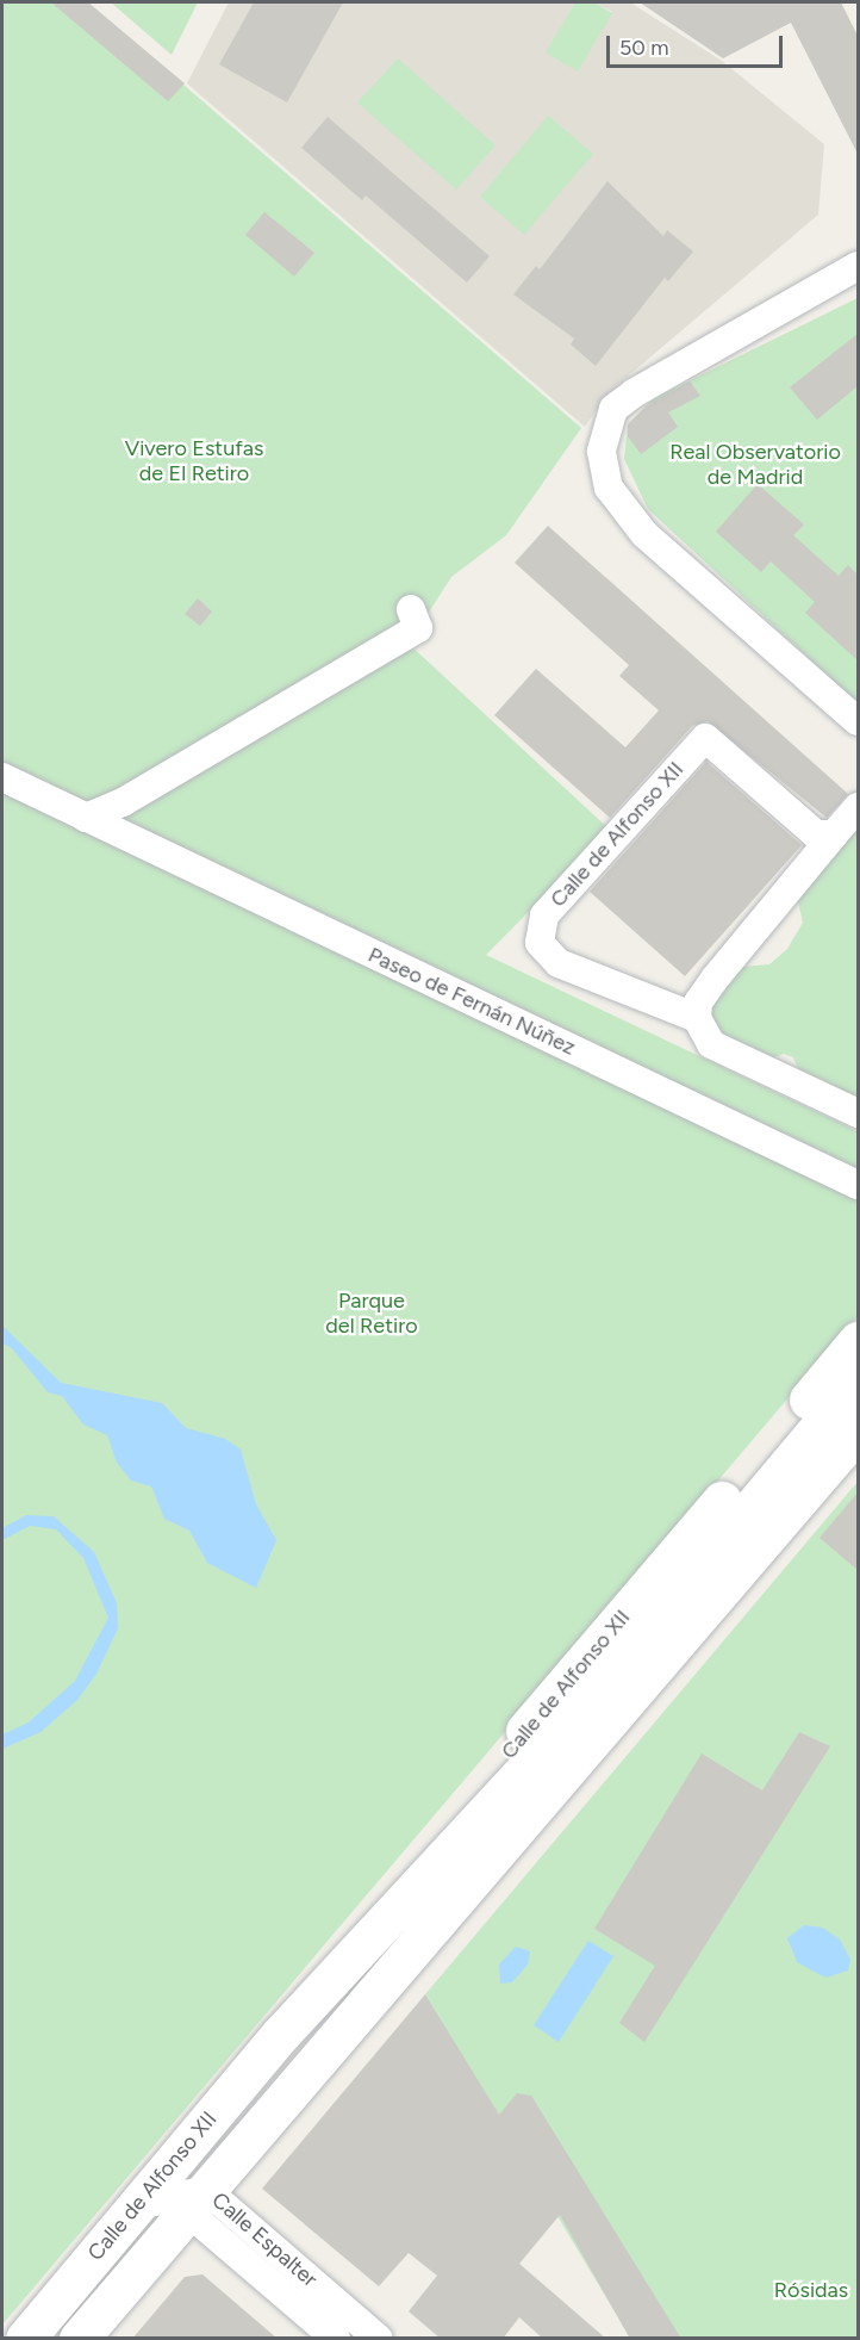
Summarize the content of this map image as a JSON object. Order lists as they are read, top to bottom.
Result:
{
  "streets": {
    "main road": ["Calle de Alfonso XII"],
    "street": ["Paseo de Fernán Núñez", "Calle Espalter"]
  },
  "crossings": [
    ["Calle de Alfonso XII", "Calle Espalter"]
  ],
  "parks": [
    "Vivero Estufas de El Retiro",
    "Real Observatorio de Madrid",
    "Parque del Retiro",
    "Rósidas"
  ],
  "scale_bar": "50 m"
}
